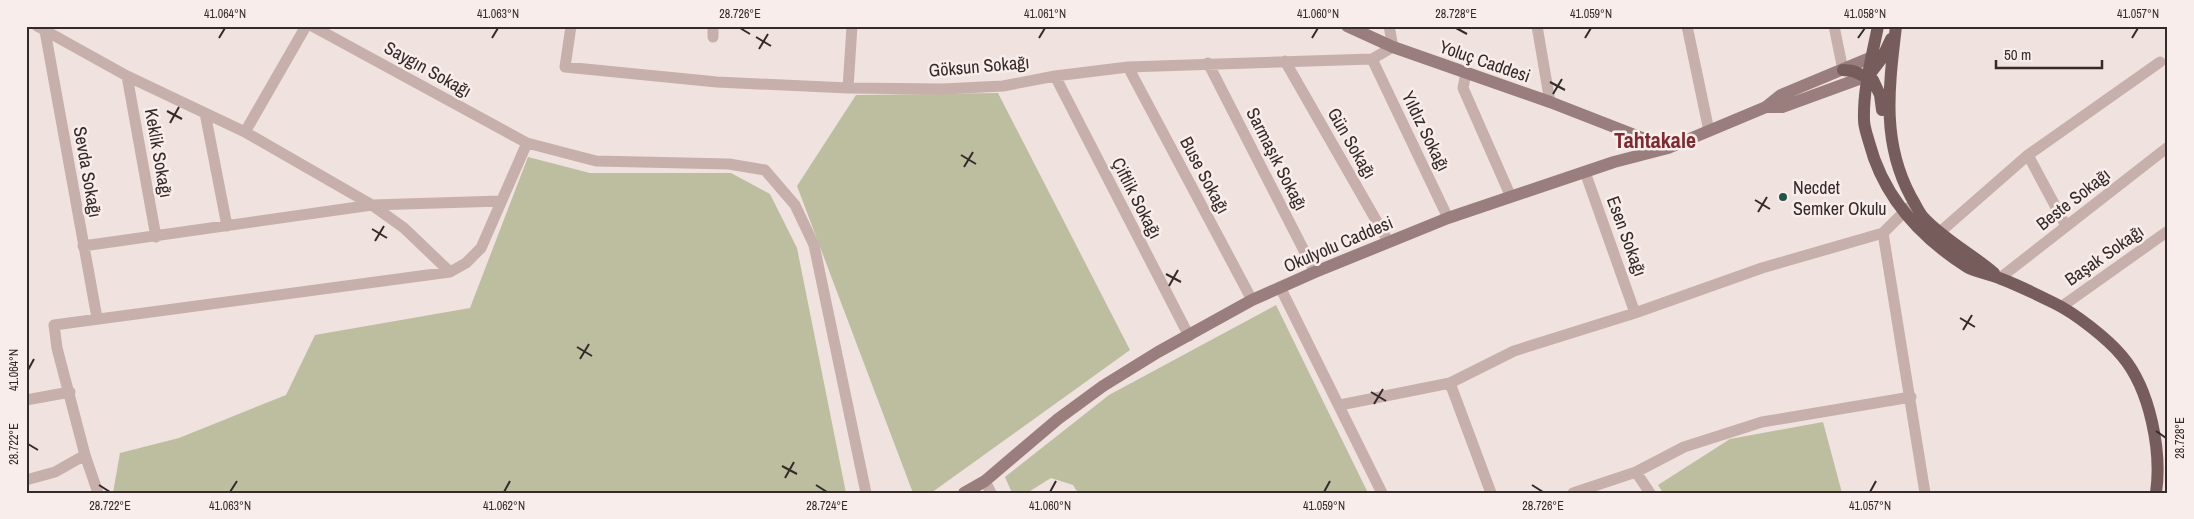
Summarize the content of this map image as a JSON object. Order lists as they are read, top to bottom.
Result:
{
  "streets": {
    "street": [
      "Yoluç Caddesi",
      "Göksun Sokağı",
      "Saygın Sokağı",
      "Yıldız Sokağı",
      "Gün Sokağı",
      "Keklik Sokağı",
      "Sarmaşık Sokağı",
      "Sevda Sokağı",
      "Buse Sokağı",
      "Çiftlik Sokağı",
      "Beste Sokağı",
      "Esen Sokağı",
      "Okulyolu Caddesi",
      "Başak Sokağı"
    ]
  },
  "crossings": [
    ["Yoluç Caddesi", "Göksun Sokağı"],
    ["Yoluç Caddesi", "Okulyolu Caddesi"],
    ["Göksun Sokağı", "Yıldız Sokağı"],
    ["Göksun Sokağı", "Gün Sokağı"],
    ["Göksun Sokağı", "Sarmaşık Sokağı"],
    ["Göksun Sokağı", "Buse Sokağı"],
    ["Göksun Sokağı", "Çiftlik Sokağı"],
    ["Yıldız Sokağı", "Okulyolu Caddesi"],
    ["Gün Sokağı", "Okulyolu Caddesi"],
    ["Sarmaşık Sokağı", "Okulyolu Caddesi"],
    ["Buse Sokağı", "Okulyolu Caddesi"],
    ["Çiftlik Sokağı", "Okulyolu Caddesi"],
    ["Esen Sokağı", "Okulyolu Caddesi"]
  ],
  "districts": ["Tahtakale"],
  "places": ["Necdet Semker Okulu"],
  "scale_bar": "50 m",
  "coordinates": [
    "41.064°N",
    "41.063°N",
    "28.726°E",
    "41.061°N",
    "41.060°N",
    "28.728°E",
    "41.059°N",
    "41.058°N",
    "41.057°N",
    "28.722°E",
    "41.062°N",
    "28.724°E"
  ]
}
